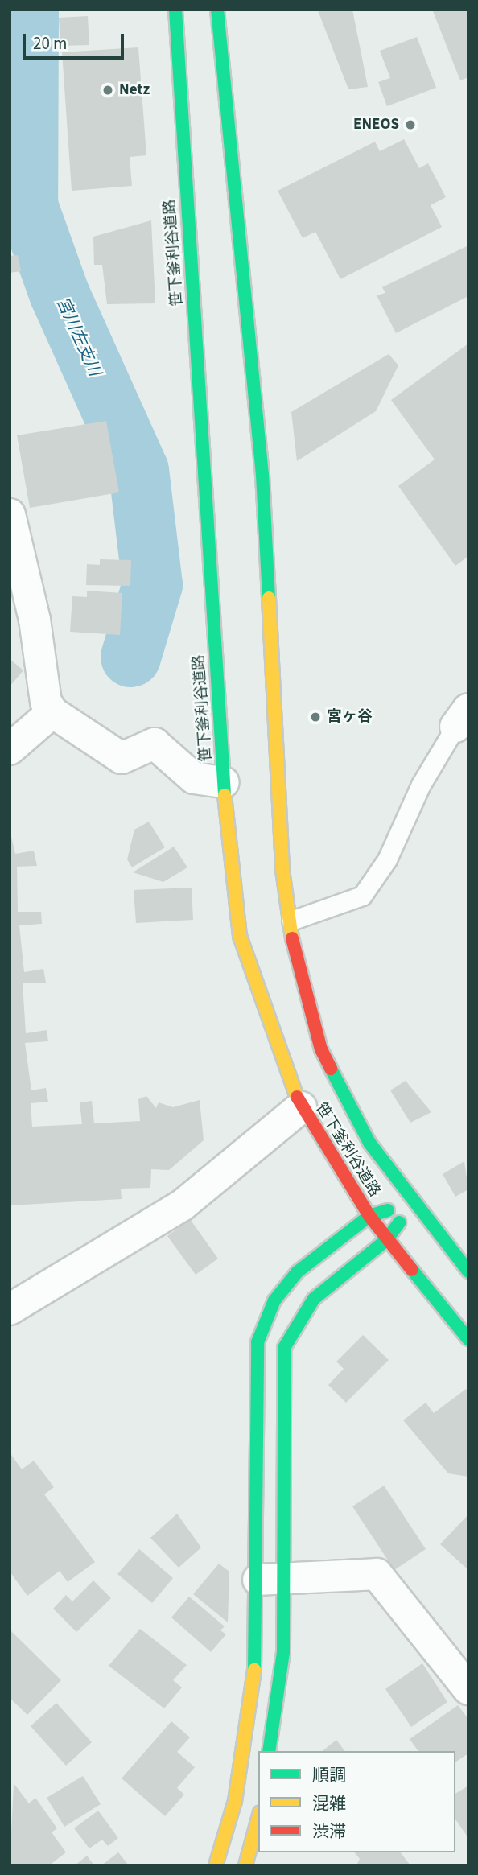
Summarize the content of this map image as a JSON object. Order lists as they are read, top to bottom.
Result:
{
  "streets": {
    "street": ["笹下釜利谷道路"]
  },
  "water": ["宮川左支川"],
  "places": ["Netz", "ENEOS", "宮ヶ谷"],
  "legend": ["順調", "混雑", "渋滞"],
  "scale_bar": "20 m"
}
